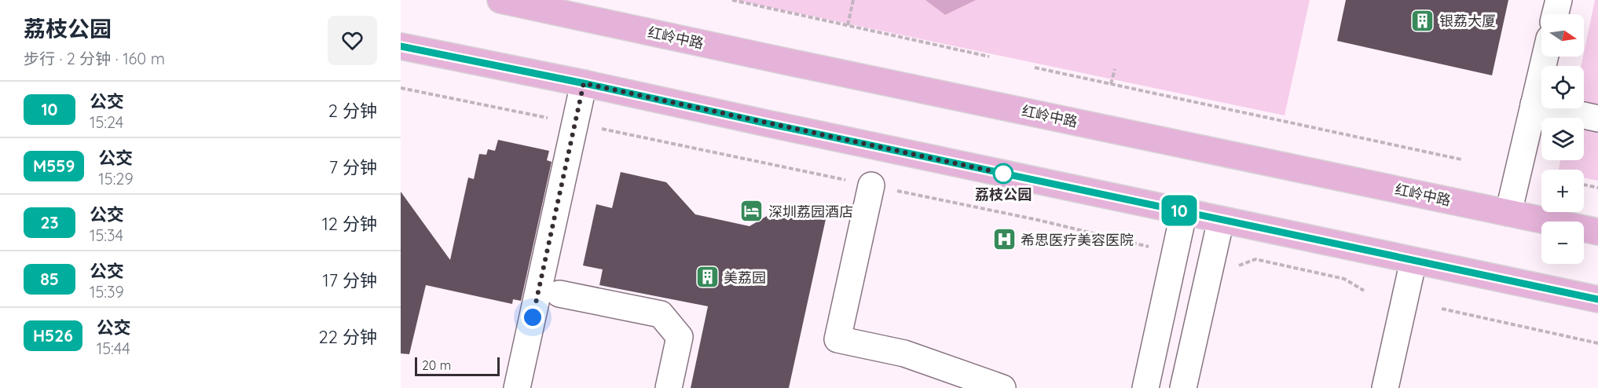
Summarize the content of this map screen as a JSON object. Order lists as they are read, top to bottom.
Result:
{
  "streets": {
    "main road": ["红岭中路"]
  },
  "places": {
    "building": ["银荔大厦", "美荔园"],
    "other": ["荔枝公园"],
    "hotel": ["深圳荔园酒店"],
    "hospital": ["希思医疗美容医院"]
  },
  "lines": ["bus line 10"],
  "scale_bar": "20 m",
  "north": "right",
  "page": {
    "heading": ["荔枝公园", "步行 · 2 分钟 · 160 m"],
    "on_map": "10",
    "map_buttons": ["+", "−"],
    "list": [
      {
        "mark": "10",
        "name": "公交",
        "note": "15:24",
        "value": "2 分钟"
      },
      {
        "mark": "M559",
        "name": "公交",
        "note": "15:29",
        "value": "7 分钟"
      },
      {
        "mark": "23",
        "name": "公交",
        "note": "15:34",
        "value": "12 分钟"
      },
      {
        "mark": "85",
        "name": "公交",
        "note": "15:39",
        "value": "17 分钟"
      },
      {
        "mark": "H526",
        "name": "公交",
        "note": "15:44",
        "value": "22 分钟"
      }
    ],
    "scale": "20 m"
  }
}
